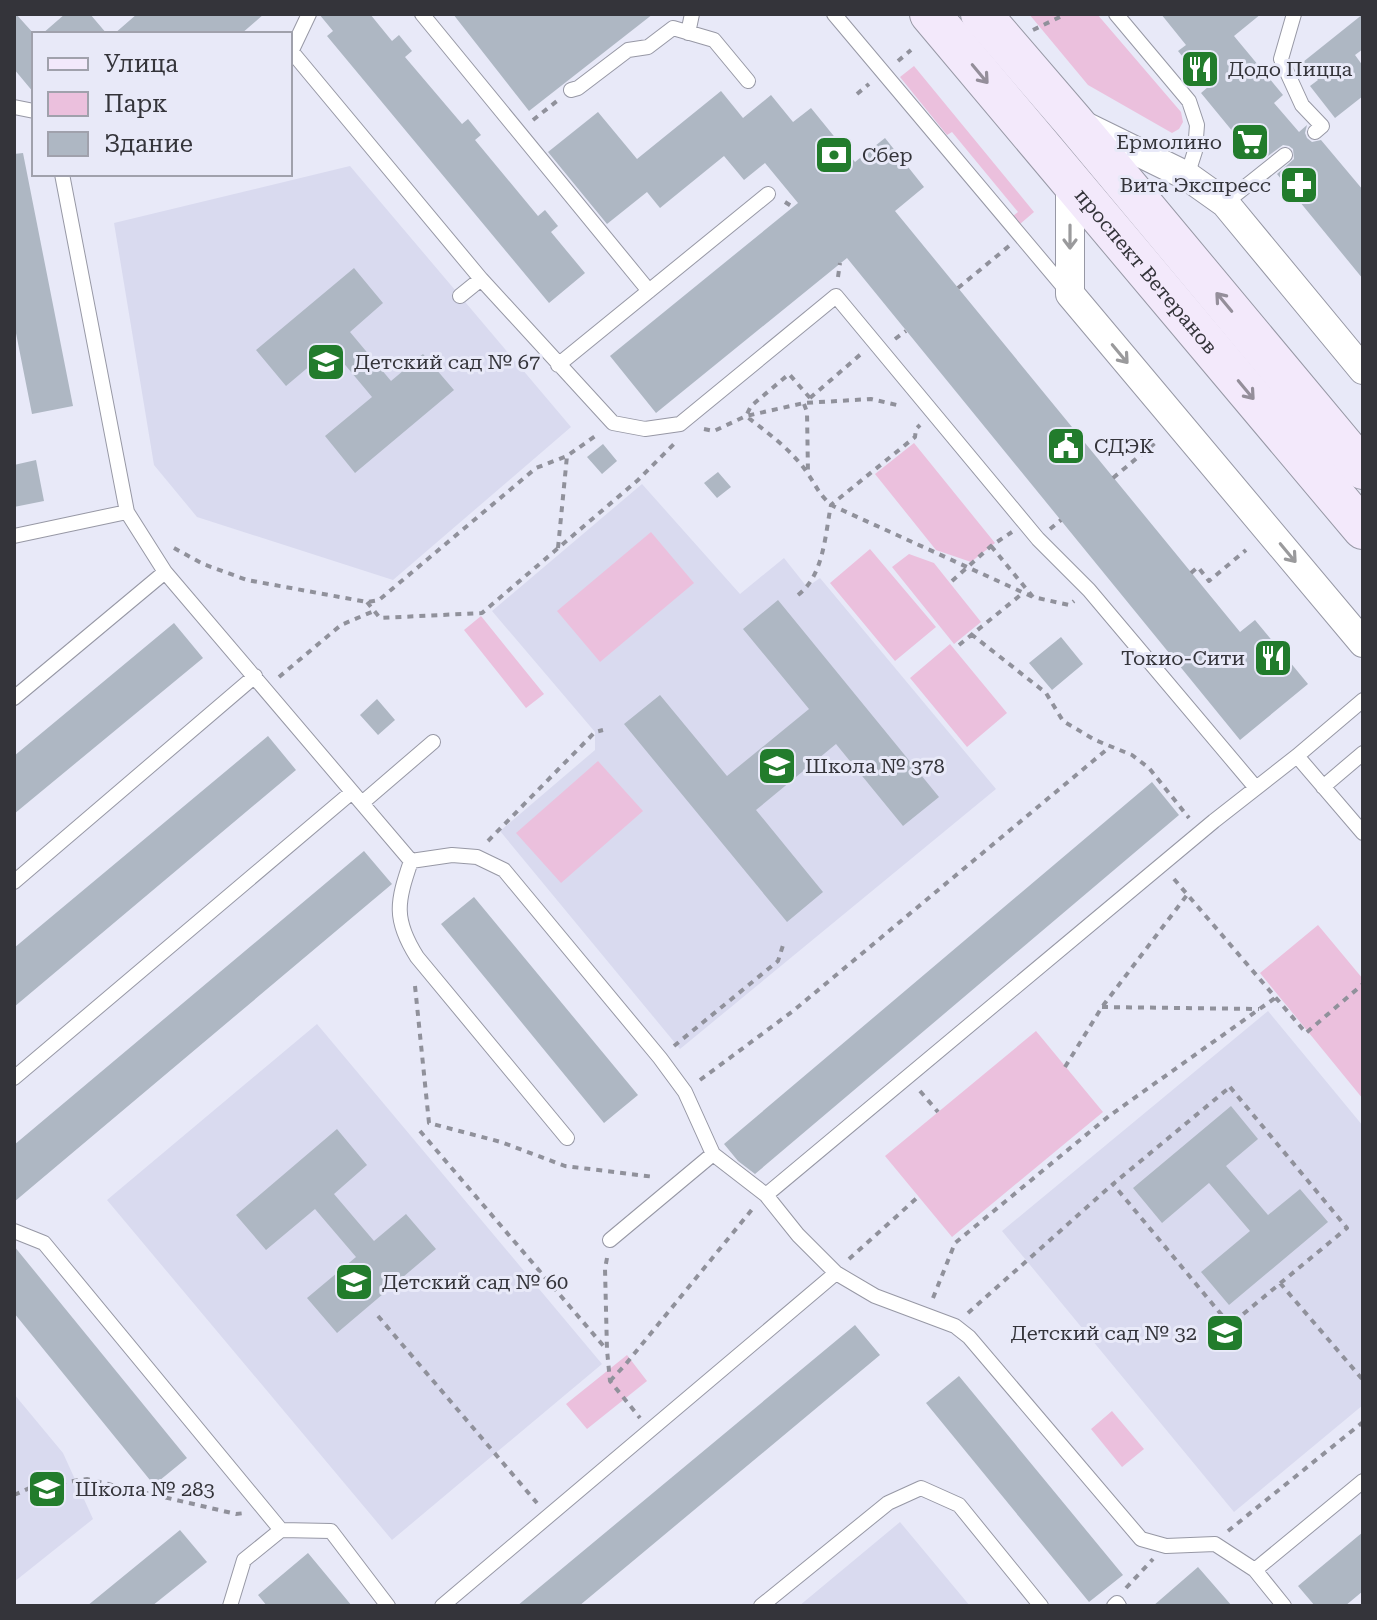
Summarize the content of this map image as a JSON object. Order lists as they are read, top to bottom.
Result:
{
  "streets": {
    "main road": ["проспект Ветеранов"]
  },
  "places": {
    "restaurant": ["Додо Пицца", "Токио-Сити"],
    "supermarket": ["Ермолино"],
    "bank": ["Сбер"],
    "pharmacy": ["Вита Экспресс"],
    "school or university": [
      "Детский сад № 67",
      "Школа № 378",
      "Детский сад № 60",
      "Детский сад № 32",
      "Школа № 283"
    ],
    "public building": ["СДЭК"]
  },
  "legend": ["Улица", "Парк", "Здание"]
}
